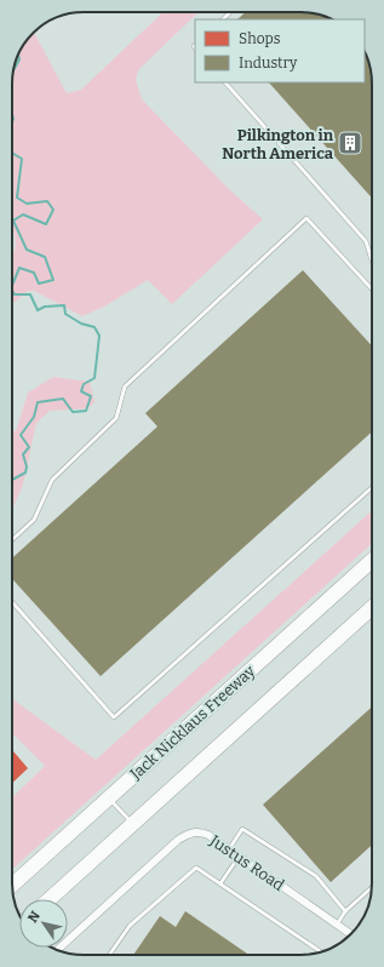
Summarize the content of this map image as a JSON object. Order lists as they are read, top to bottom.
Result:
{
  "streets": {
    "highway": ["Jack Nicklaus Freeway"],
    "street": ["Justus Road"]
  },
  "places": {
    "building": ["Pilkington in North America"]
  },
  "legend": ["Shops", "Industry"],
  "north": "top left"
}
